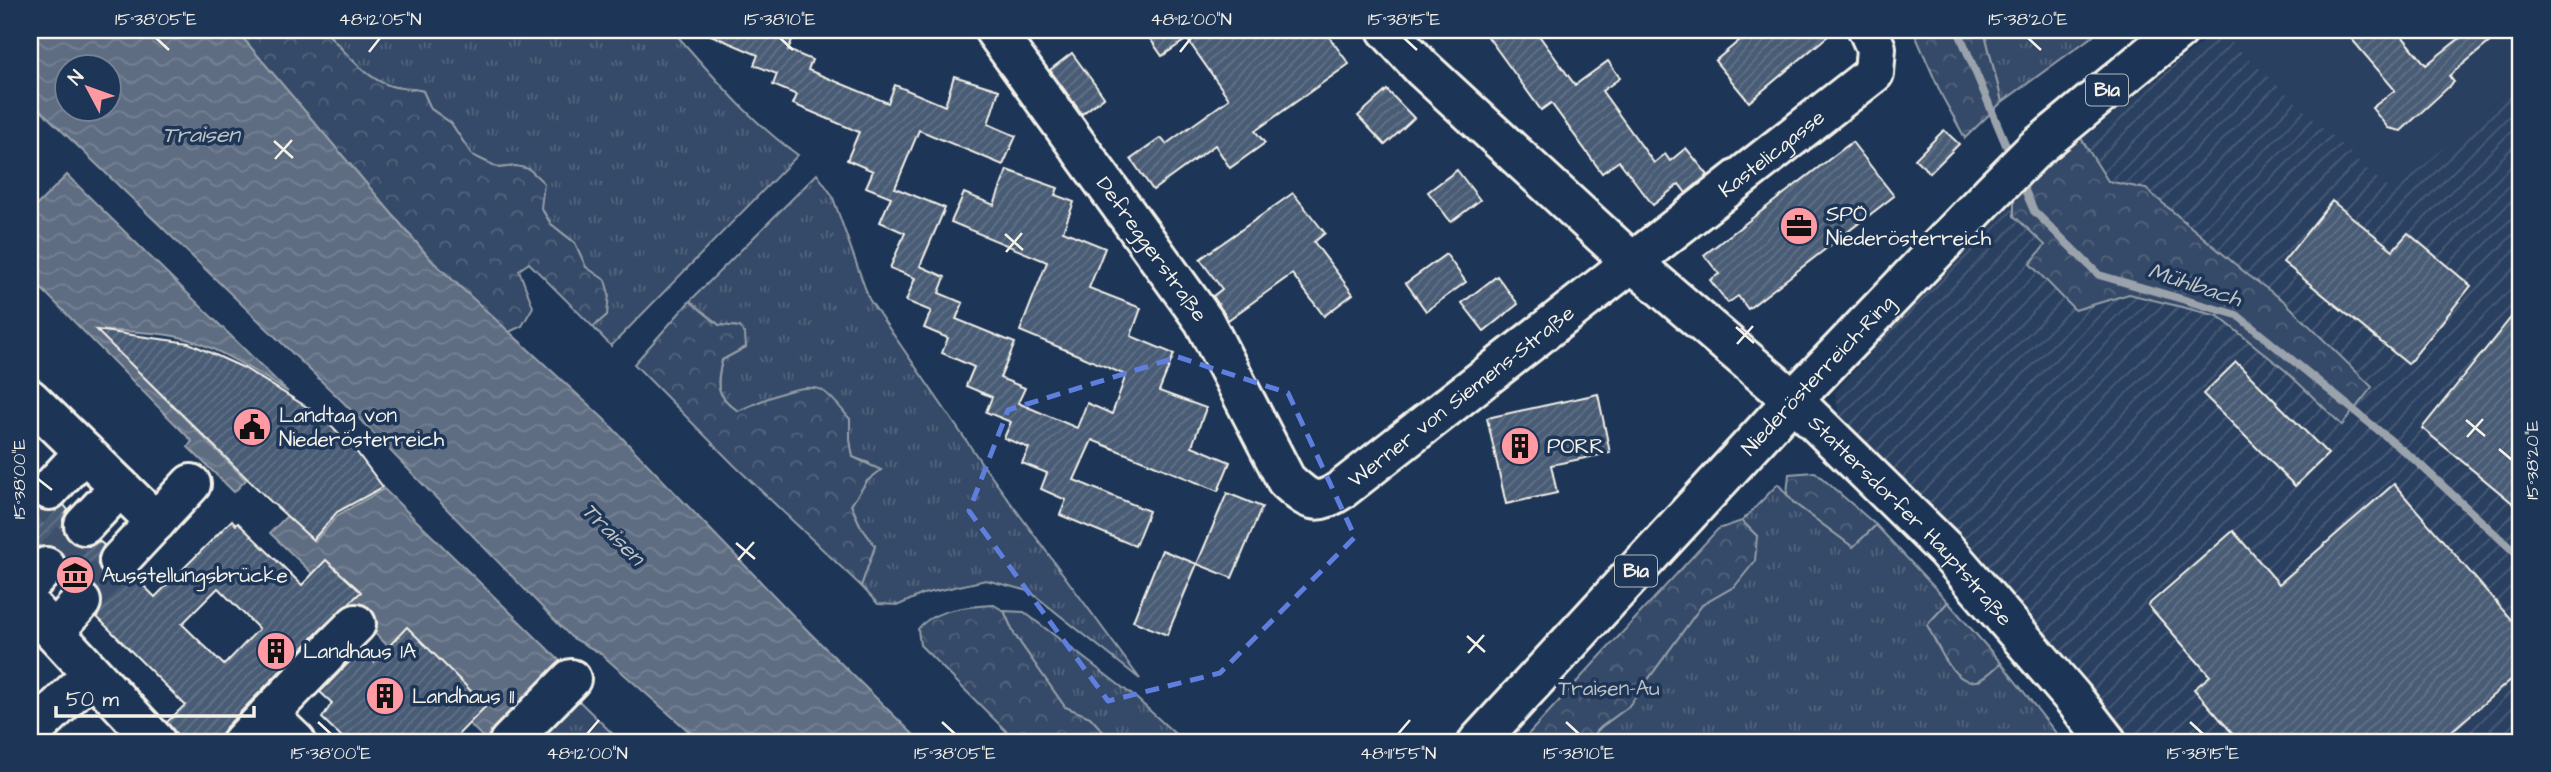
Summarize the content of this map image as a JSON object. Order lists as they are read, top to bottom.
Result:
{
  "streets": {
    "street": [
      "B1a",
      "Kastelicgasse",
      "Defreggerstraße",
      "Niederösterreich-Ring",
      "Werner von Siemens-Straße",
      "Stattersdorfer Hauptstraße"
    ]
  },
  "crossings": [
    ["Kastelicgasse", "Werner von Siemens-Straße"],
    ["Kastelicgasse", "Stattersdorfer Hauptstraße"],
    ["Defreggerstraße", "Werner von Siemens-Straße"],
    ["Niederösterreich-Ring", "Stattersdorfer Hauptstraße"],
    ["Werner von Siemens-Straße", "Stattersdorfer Hauptstraße"]
  ],
  "water": ["Traisen", "Mühlbach"],
  "parks": ["Traisen-Au"],
  "places": {
    "office": ["SPÖ Niederösterreich"],
    "public building": ["Landtag von Niederösterreich"],
    "building": ["PORR", "Landhaus 1A", "Landhaus 11"],
    "museum": ["Ausstellungsbrücke"]
  },
  "scale_bar": "50 m",
  "north": "top left",
  "coordinates": [
    "15°38'05\"E",
    "48°12'05\"N",
    "15°38'10\"E",
    "48°12'00\"N",
    "15°38'15\"E",
    "15°38'20\"E",
    "15°38'00\"E",
    "48°11'55\"N"
  ]
}
